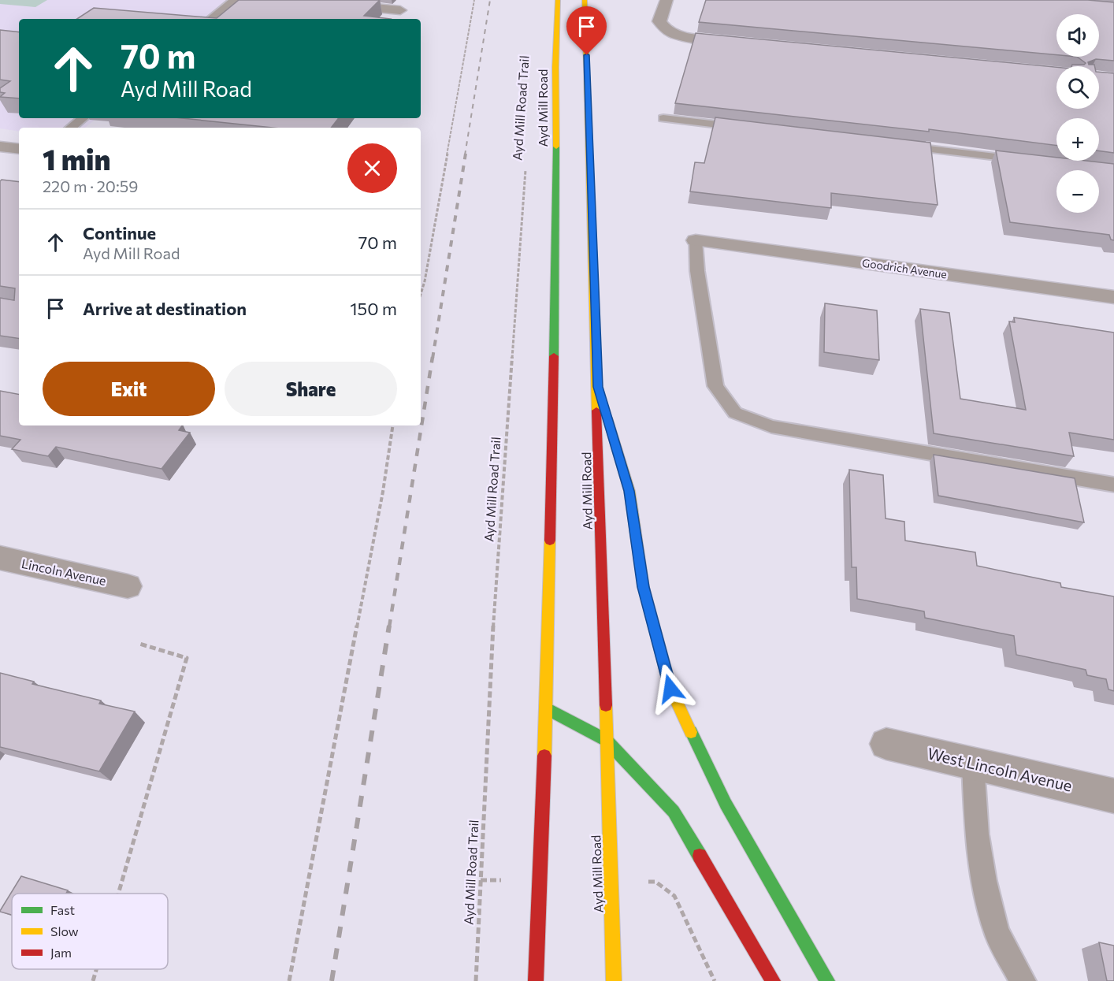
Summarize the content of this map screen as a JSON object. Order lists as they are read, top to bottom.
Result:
{
  "streets": {
    "main road": ["Ayd Mill Road"],
    "street": ["Goodrich Avenue", "Lincoln Avenue", "West Lincoln Avenue"],
    "path": ["Ayd Mill Road Trail"]
  },
  "legend": ["Fast", "Slow", "Jam"],
  "page": {
    "map_buttons": ["+", "−"],
    "turn": ["70 m", "Ayd Mill Road"],
    "heading": ["1 min", "220 m · 20:59"],
    "list": [
      {
        "name": "Continue",
        "note": "Ayd Mill Road",
        "value": "70 m"
      },
      {
        "name": "Arrive at destination",
        "value": "150 m"
      }
    ],
    "buttons": ["Exit", "Share"]
  }
}
